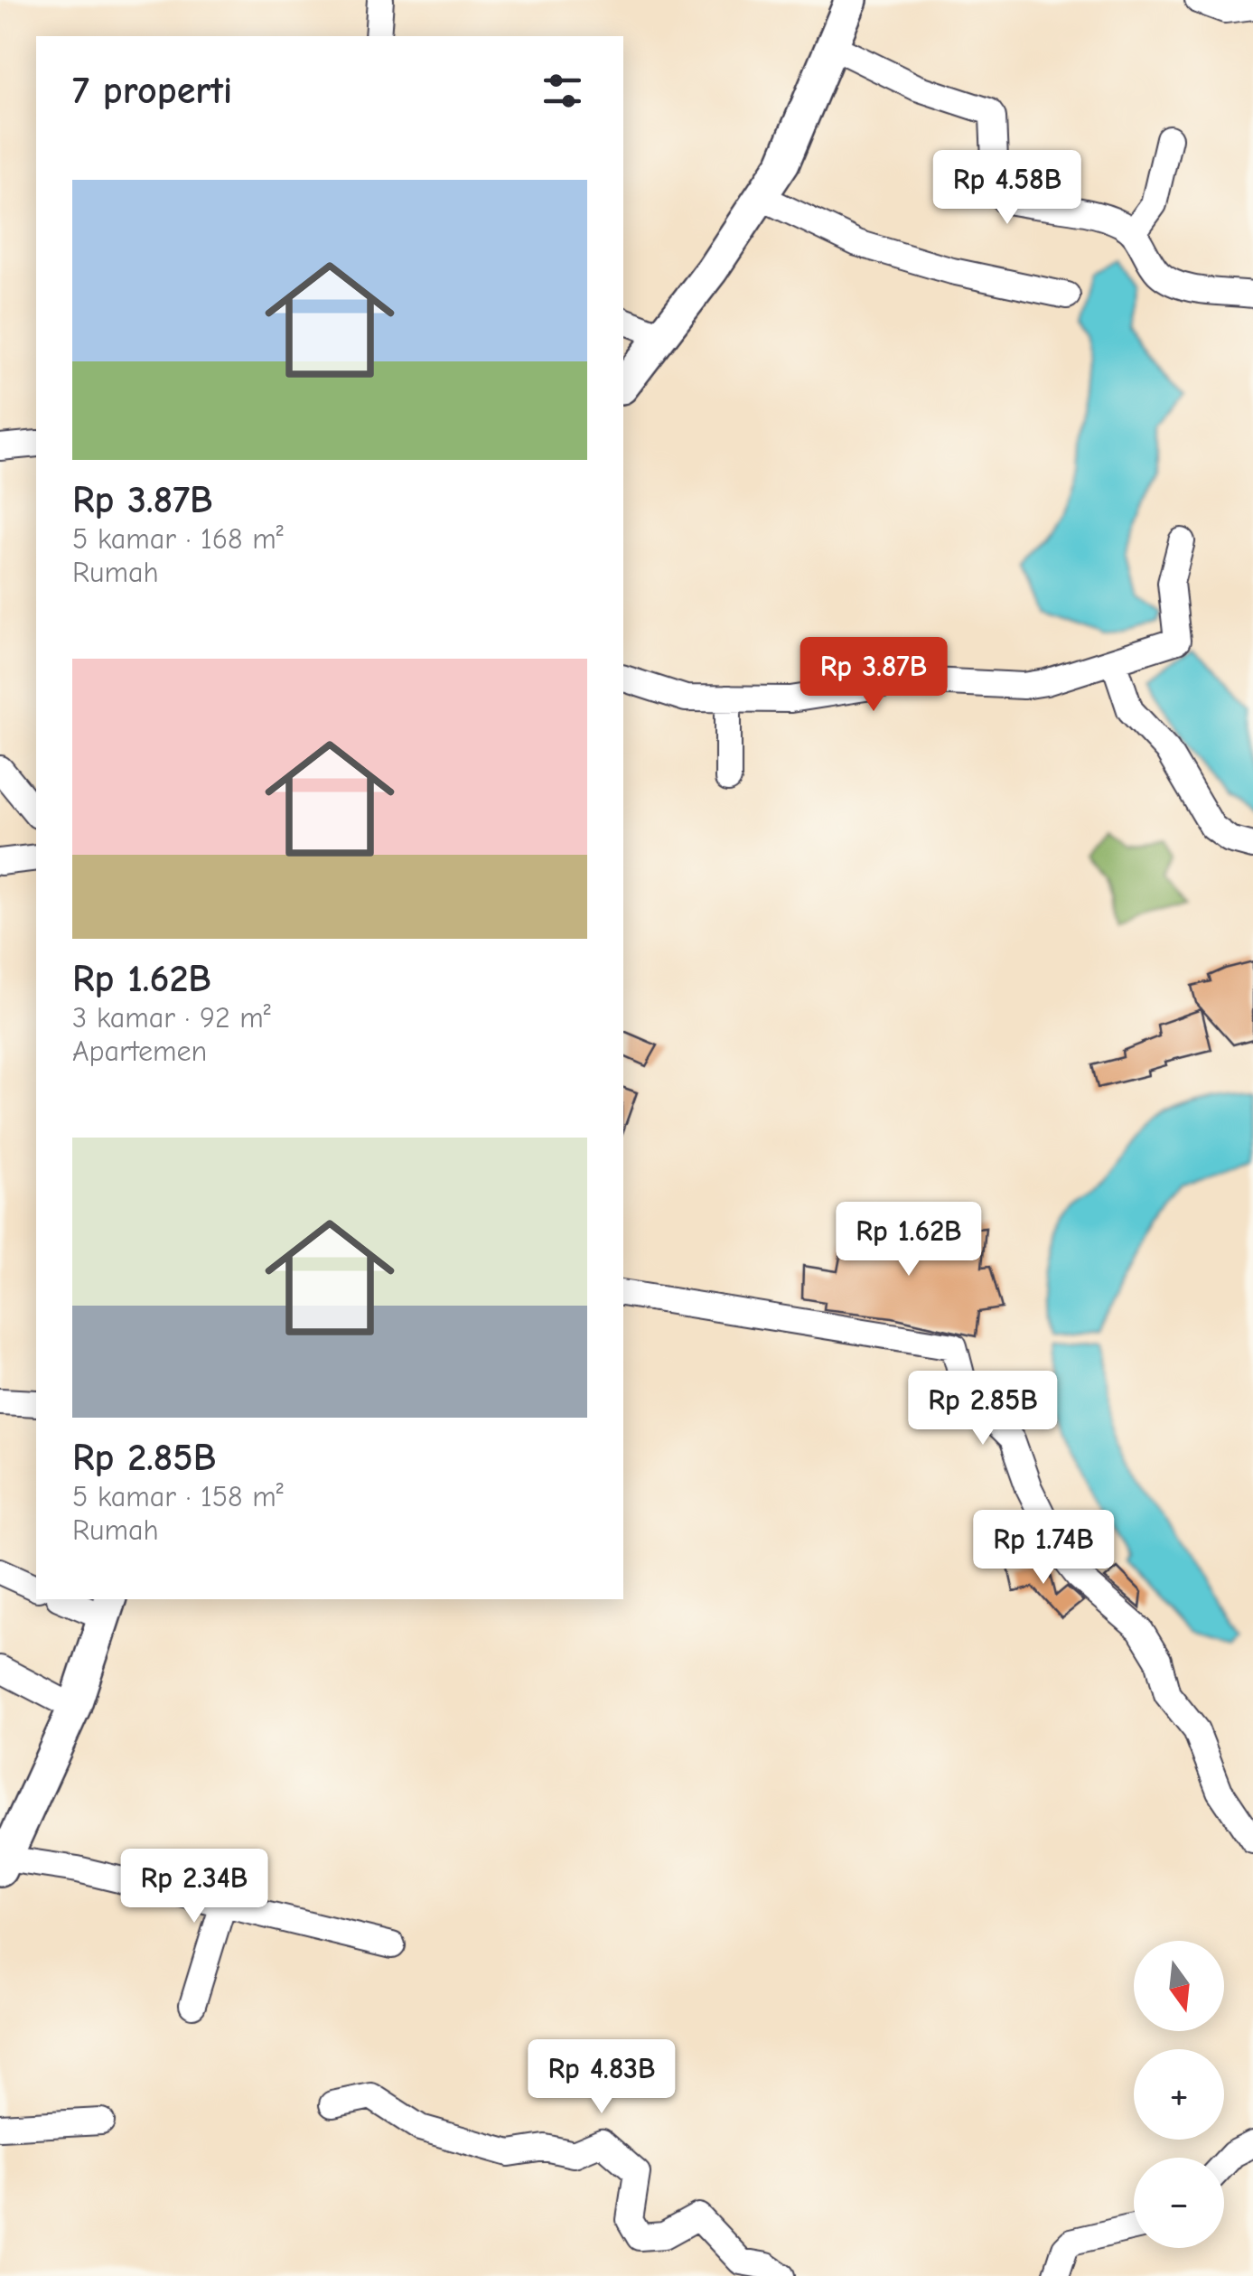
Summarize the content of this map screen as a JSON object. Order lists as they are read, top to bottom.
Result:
{
  "north": "bottom",
  "page": {
    "heading": "7 properti",
    "list": [
      {
        "name": "Rp 3.87B",
        "note": "5 kamar · 168 m² · Rumah"
      },
      {
        "name": "Rp 1.62B",
        "note": "3 kamar · 92 m² · Apartemen"
      },
      {
        "name": "Rp 2.85B",
        "note": "5 kamar · 158 m² · Rumah"
      }
    ],
    "price": [
      "Rp 4.58B",
      "Rp 3.87B",
      "Rp 1.62B",
      "Rp 2.85B",
      "Rp 1.74B",
      "Rp 2.34B",
      "Rp 4.83B"
    ],
    "map_buttons": ["+", "−"]
  }
}
